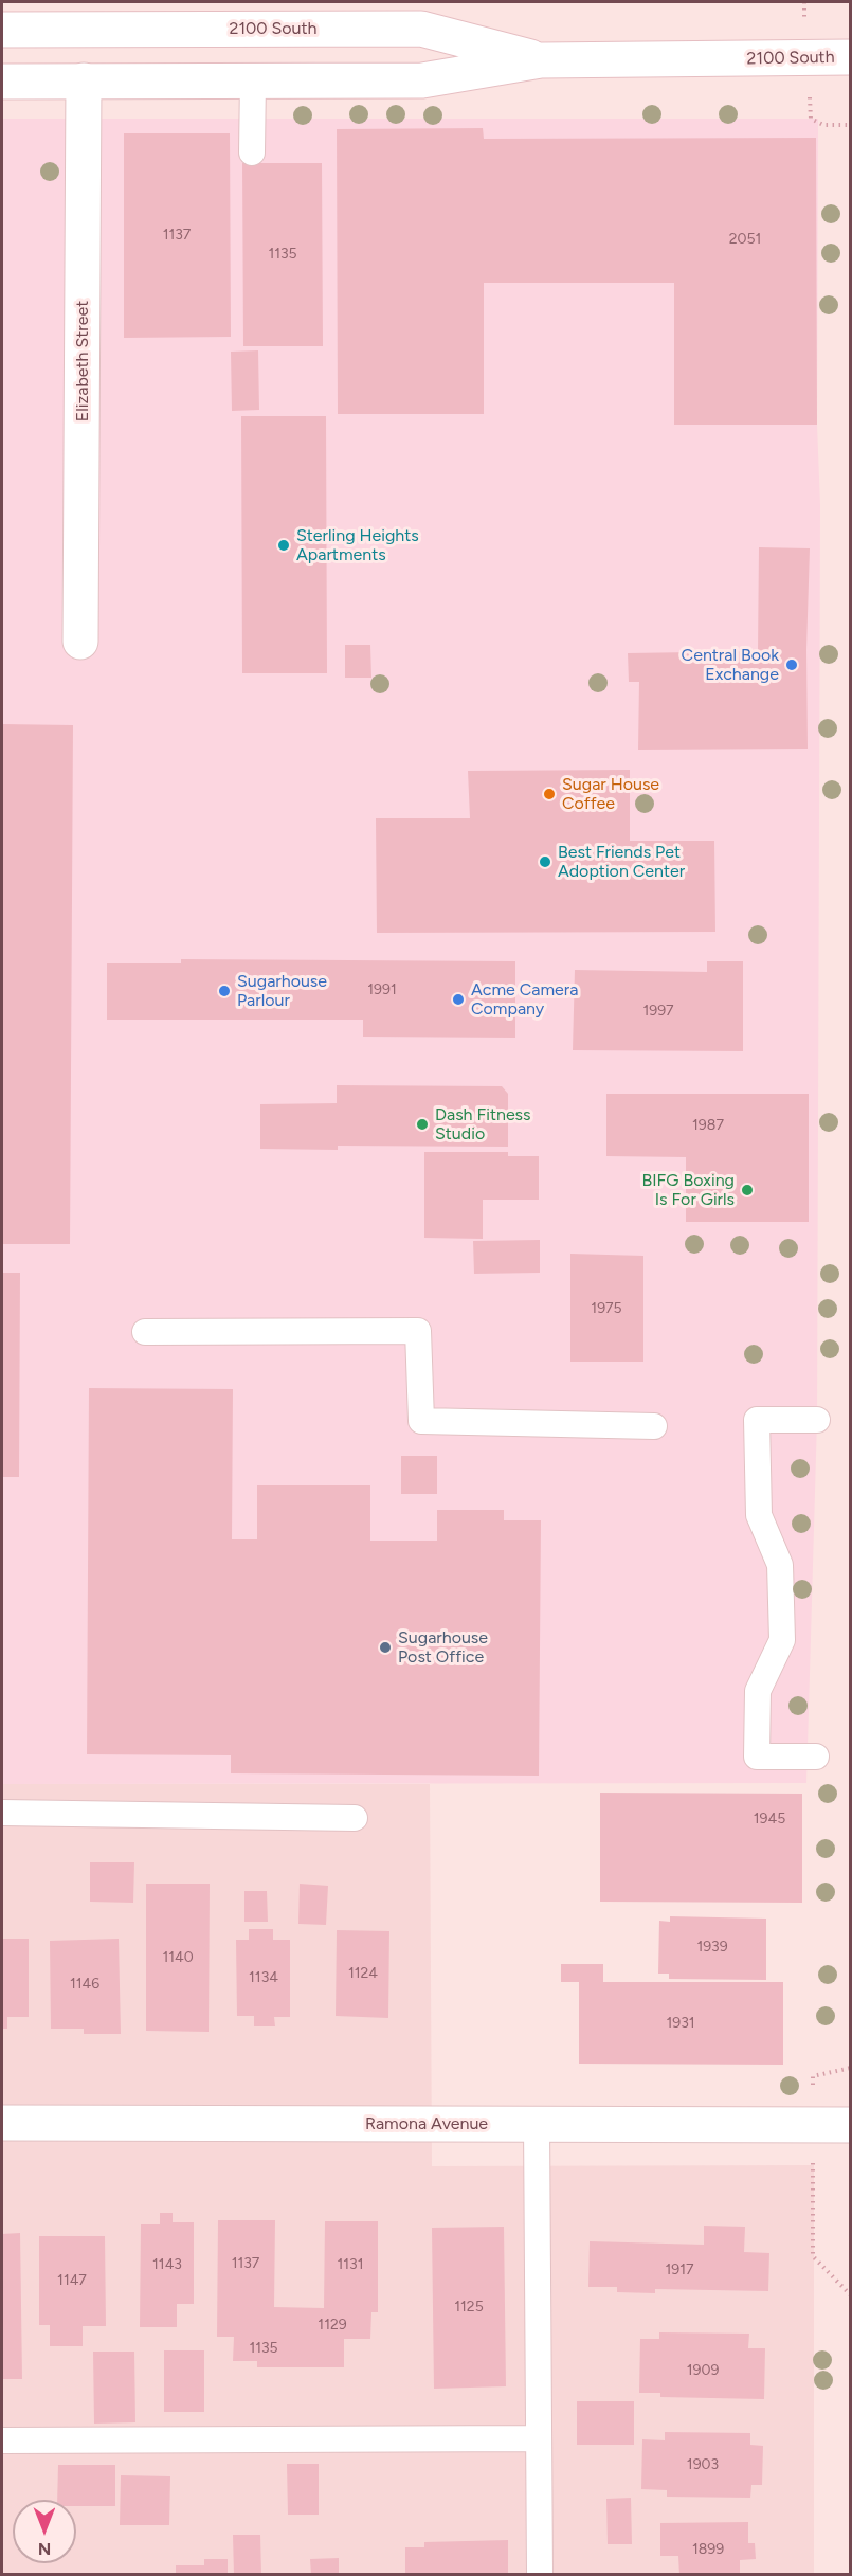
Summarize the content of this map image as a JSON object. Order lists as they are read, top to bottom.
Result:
{
  "streets": {
    "street": ["2100 South", "Elizabeth Street", "Ramona Avenue"]
  },
  "crossings": [
    ["2100 South", "Elizabeth Street"]
  ],
  "places": [
    "Sterling Heights Apartments",
    "Central Book Exchange",
    "Sugar House Coffee",
    "Best Friends Pet Adoption Center",
    "Sugarhouse Parlour",
    "Acme Camera Company",
    "Dash Fitness Studio",
    "BIFG Boxing Is For Girls",
    "Sugarhouse Post Office"
  ],
  "house_numbers": [
    "1137",
    "2051",
    "1135",
    "1991",
    "1997",
    "1987",
    "1975",
    "1945",
    "1939",
    "1140",
    "1124",
    "1134",
    "1146",
    "1931",
    "1137",
    "1143",
    "1131",
    "1917",
    "1147",
    "1125",
    "1129",
    "1135",
    "1909",
    "1903",
    "1899"
  ],
  "north": "bottom"
}
